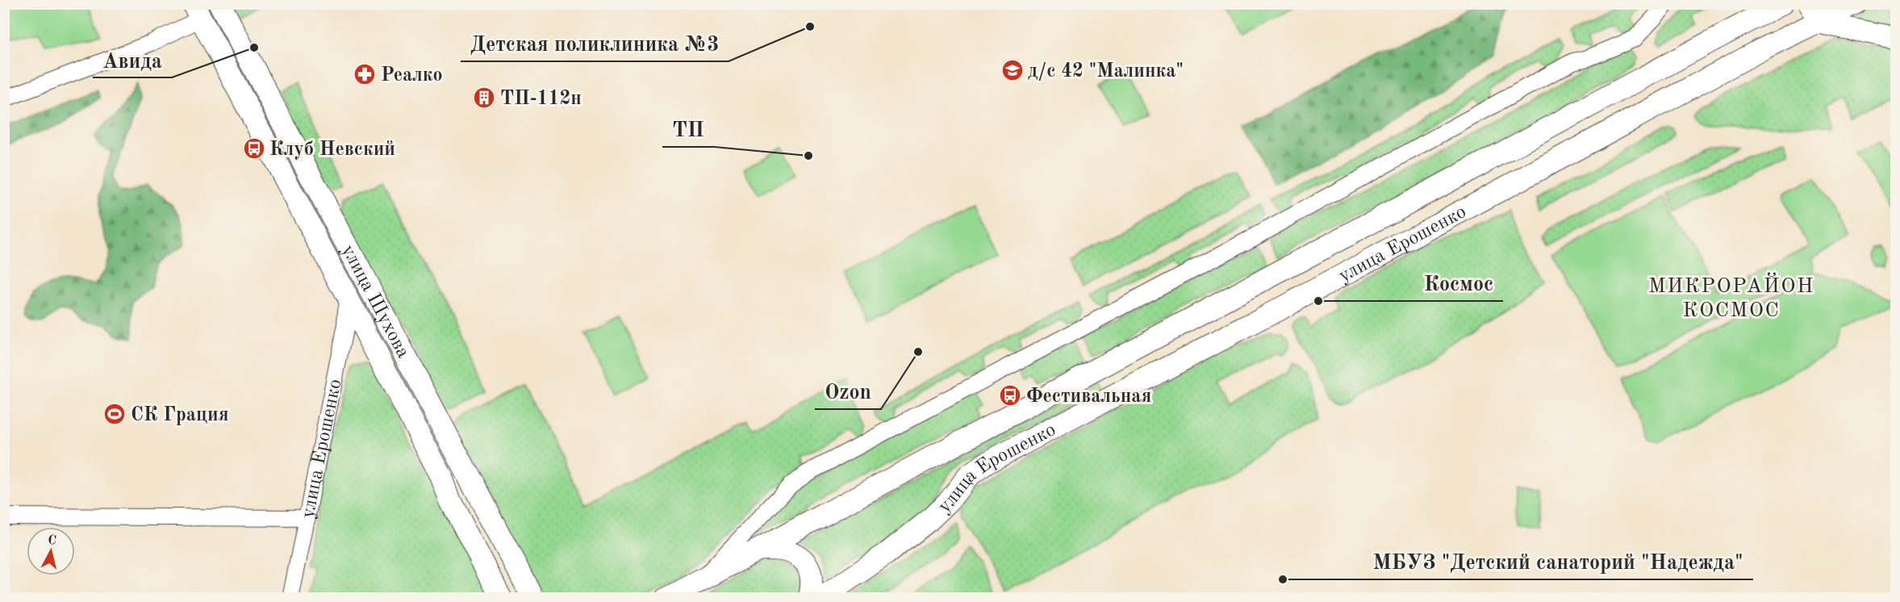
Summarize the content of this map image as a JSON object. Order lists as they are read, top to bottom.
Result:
{
  "streets": {
    "main road": ["улица Ерошенко", "улица Шухова"]
  },
  "crossings": [
    ["улица Ерошенко", "улица Шухова"]
  ],
  "districts": ["МИКРОРАЙОН КОСМОС"],
  "places": {
    "other": [
      "Детская поликлиника №3",
      "Авида",
      "ТП",
      "Космос",
      "Ozon",
      "МБУЗ \"Детский санаторий \"Надежда\""
    ],
    "school or university": ["д/с 42 \"Малинка\""],
    "pharmacy": ["Реалко"],
    "building": ["ТП-112н"],
    "bus stop": ["Клуб Невский", "Фестивальная"],
    "sports": ["СК Грация"]
  },
  "north": "top"
}
